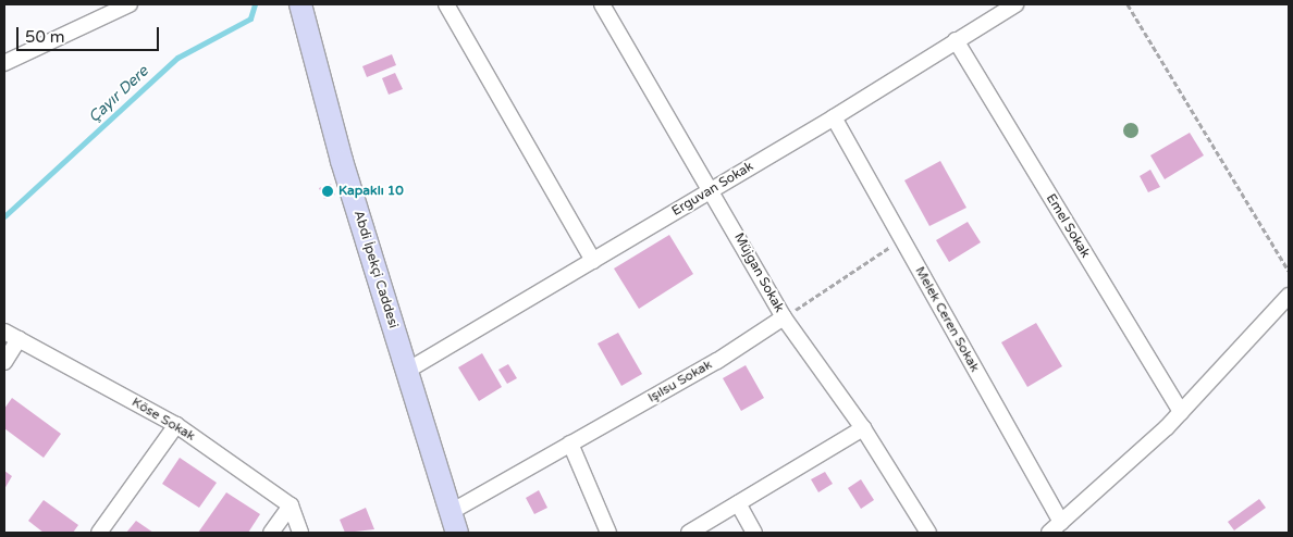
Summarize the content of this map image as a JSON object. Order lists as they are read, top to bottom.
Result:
{
  "streets": {
    "street": [
      "Erguvan Sokak",
      "Emel Sokak",
      "Abdi İpekçi Caddesi",
      "Müjgan Sokak",
      "Melek Ceren Sokak",
      "Işılsu Sokak",
      "Köse Sokak"
    ]
  },
  "crossings": [
    ["Erguvan Sokak", "Emel Sokak"],
    ["Erguvan Sokak", "Abdi İpekçi Caddesi"],
    ["Erguvan Sokak", "Müjgan Sokak"],
    ["Erguvan Sokak", "Melek Ceren Sokak"],
    ["Abdi İpekçi Caddesi", "Işılsu Sokak"],
    ["Müjgan Sokak", "Işılsu Sokak"]
  ],
  "water": ["Çayır Dere"],
  "places": ["Kapaklı 10"],
  "scale_bar": "50 m"
}
